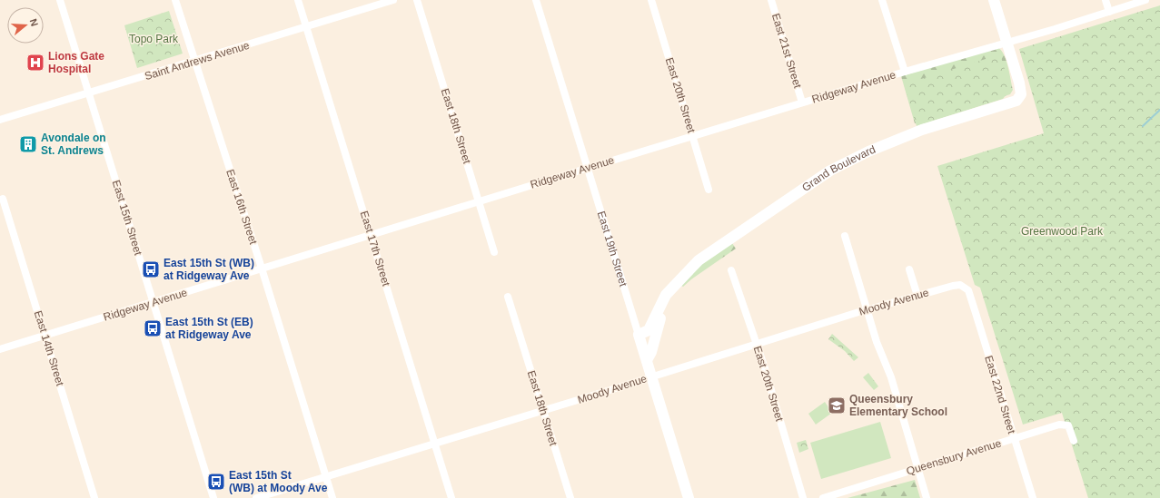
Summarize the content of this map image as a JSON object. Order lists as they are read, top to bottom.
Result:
{
  "streets": {
    "street": [
      "East 21st Street",
      "Saint Andrews Avenue",
      "Ridgeway Avenue",
      "East 20th Street",
      "East 18th Street",
      "Grand Boulevard",
      "East 16th Street",
      "East 15th Street",
      "East 17th Street",
      "East 19th Street",
      "Moody Avenue",
      "East 14th Street",
      "East 22nd Street",
      "Queensbury Avenue"
    ]
  },
  "crossings": [
    ["East 21st Street", "Ridgeway Avenue"],
    ["Saint Andrews Avenue", "East 16th Street"],
    ["Saint Andrews Avenue", "East 15th Street"],
    ["Saint Andrews Avenue", "East 17th Street"],
    ["Ridgeway Avenue", "East 20th Street"],
    ["Ridgeway Avenue", "East 18th Street"],
    ["Ridgeway Avenue", "Grand Boulevard"],
    ["Ridgeway Avenue", "East 16th Street"],
    ["Ridgeway Avenue", "East 15th Street"],
    ["Ridgeway Avenue", "East 17th Street"],
    ["Ridgeway Avenue", "East 19th Street"],
    ["Ridgeway Avenue", "East 14th Street"],
    ["East 20th Street", "Moody Avenue"],
    ["East 18th Street", "Moody Avenue"],
    ["Grand Boulevard", "East 19th Street"],
    ["East 16th Street", "Moody Avenue"],
    ["East 17th Street", "Moody Avenue"],
    ["East 19th Street", "Moody Avenue"],
    ["Moody Avenue", "East 22nd Street"],
    ["East 22nd Street", "Queensbury Avenue"]
  ],
  "parks": ["Topo Park", "Greenwood Park"],
  "places": {
    "hospital": ["Lions Gate Hospital"],
    "building": ["Avondale on St. Andrews"],
    "bus stop": ["East 15th St (WB) at Ridgeway Ave", "East 15th St (EB) at Ridgeway Ave", "East 15th St (WB) at Moody Ave"],
    "school or university": ["Queensbury Elementary School"]
  },
  "north": "right"
}
